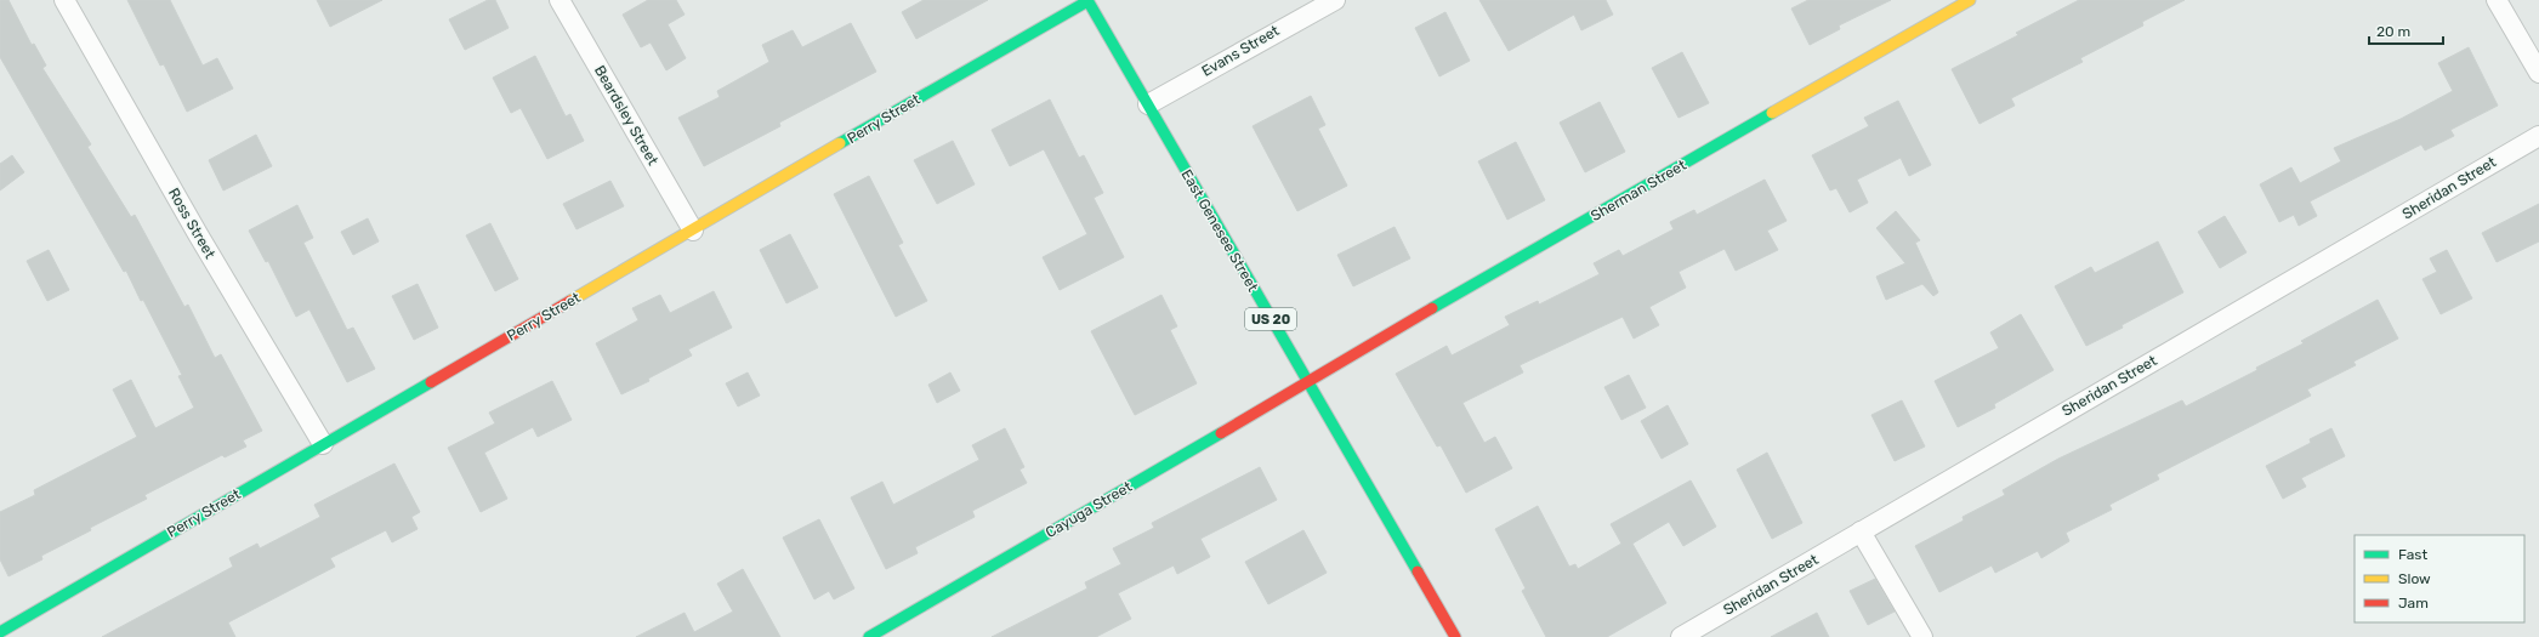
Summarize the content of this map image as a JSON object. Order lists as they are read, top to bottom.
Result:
{
  "streets": {
    "main road": [
      "Perry Street",
      "Sherman Street",
      "East Genesee Street",
      "US 20",
      "Cayuga Street"
    ],
    "street": [
      "Evans Street",
      "Beardsley Street",
      "Sheridan Street",
      "Ross Street"
    ]
  },
  "crossings": [
    ["Evans Street", "East Genesee Street"],
    ["Beardsley Street", "Perry Street"],
    ["Perry Street", "Ross Street"],
    ["Perry Street", "East Genesee Street"],
    ["Sherman Street", "East Genesee Street"],
    ["Sherman Street", "Cayuga Street"],
    ["East Genesee Street", "Cayuga Street"]
  ],
  "legend": ["Fast", "Slow", "Jam"],
  "scale_bar": "20 m"
}
